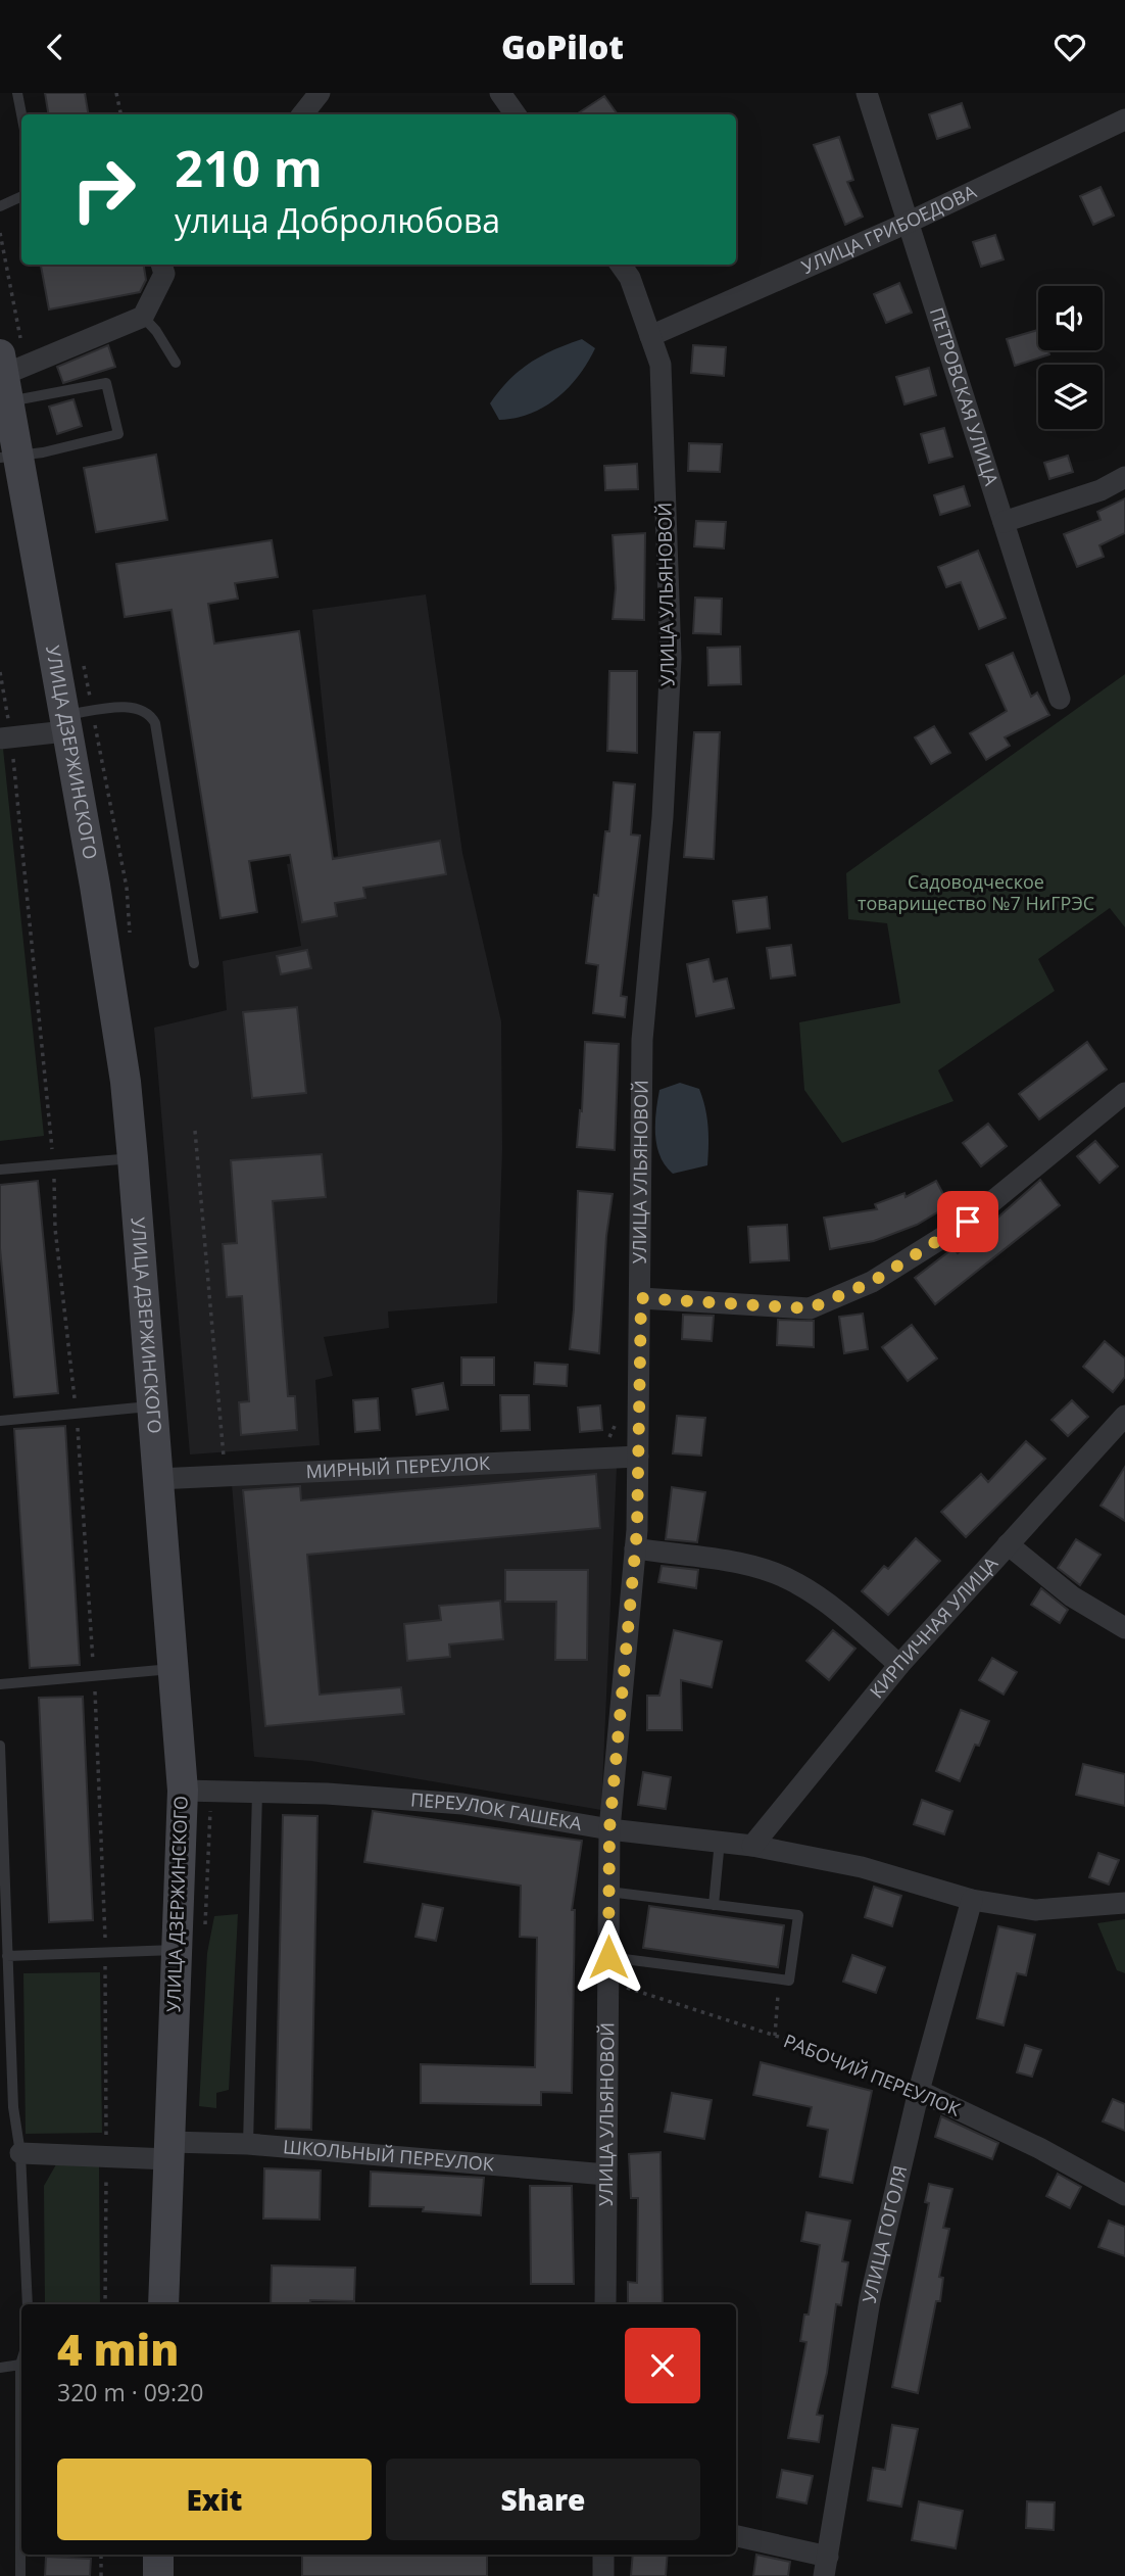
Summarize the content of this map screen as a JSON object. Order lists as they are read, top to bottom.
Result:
{
  "streets": {
    "main road": ["УЛИЦА ДЗЕРЖИНСКОГО"],
    "street": [
      "УЛИЦА ГРИБОЕДОВА",
      "ПЕТРОВСКАЯ УЛИЦА",
      "УЛИЦА УЛЬЯНОВОЙ",
      "МИРНЫЙ ПЕРЕУЛОК",
      "КИРПИЧНАЯ УЛИЦА",
      "ПЕРЕУЛОК ГАШЕКА",
      "РАБОЧИЙ ПЕРЕУЛОК",
      "ШКОЛЬНЫЙ ПЕРЕУЛОК",
      "УЛИЦА ГОГОЛЯ"
    ]
  },
  "crossings": [
    ["УЛИЦА ГРИБОЕДОВА", "ПЕТРОВСКАЯ УЛИЦА"],
    ["УЛИЦА ГРИБОЕДОВА", "УЛИЦА УЛЬЯНОВОЙ"],
    ["УЛИЦА УЛЬЯНОВОЙ", "МИРНЫЙ ПЕРЕУЛОК"],
    ["УЛИЦА УЛЬЯНОВОЙ", "ПЕРЕУЛОК ГАШЕКА"],
    ["УЛИЦА УЛЬЯНОВОЙ", "РАБОЧИЙ ПЕРЕУЛОК"],
    ["УЛИЦА УЛЬЯНОВОЙ", "ШКОЛЬНЫЙ ПЕРЕУЛОК"],
    ["УЛИЦА ДЗЕРЖИНСКОГО", "МИРНЫЙ ПЕРЕУЛОК"],
    ["УЛИЦА ДЗЕРЖИНСКОГО", "ПЕРЕУЛОК ГАШЕКА"],
    ["УЛИЦА ДЗЕРЖИНСКОГО", "ШКОЛЬНЫЙ ПЕРЕУЛОК"],
    ["КИРПИЧНАЯ УЛИЦА", "ПЕРЕУЛОК ГАШЕКА"],
    ["ПЕРЕУЛОК ГАШЕКА", "УЛИЦА ГОГОЛЯ"],
    ["РАБОЧИЙ ПЕРЕУЛОК", "УЛИЦА ГОГОЛЯ"]
  ],
  "parks": ["Садоводческое товарищество №7 НиГРЭС"],
  "page": {
    "header": "GoPilot",
    "turn": ["210 m", "улица Добролюбова"],
    "heading": ["4 min", "320 m · 09:20"],
    "buttons": ["Exit", "Share"]
  }
}
